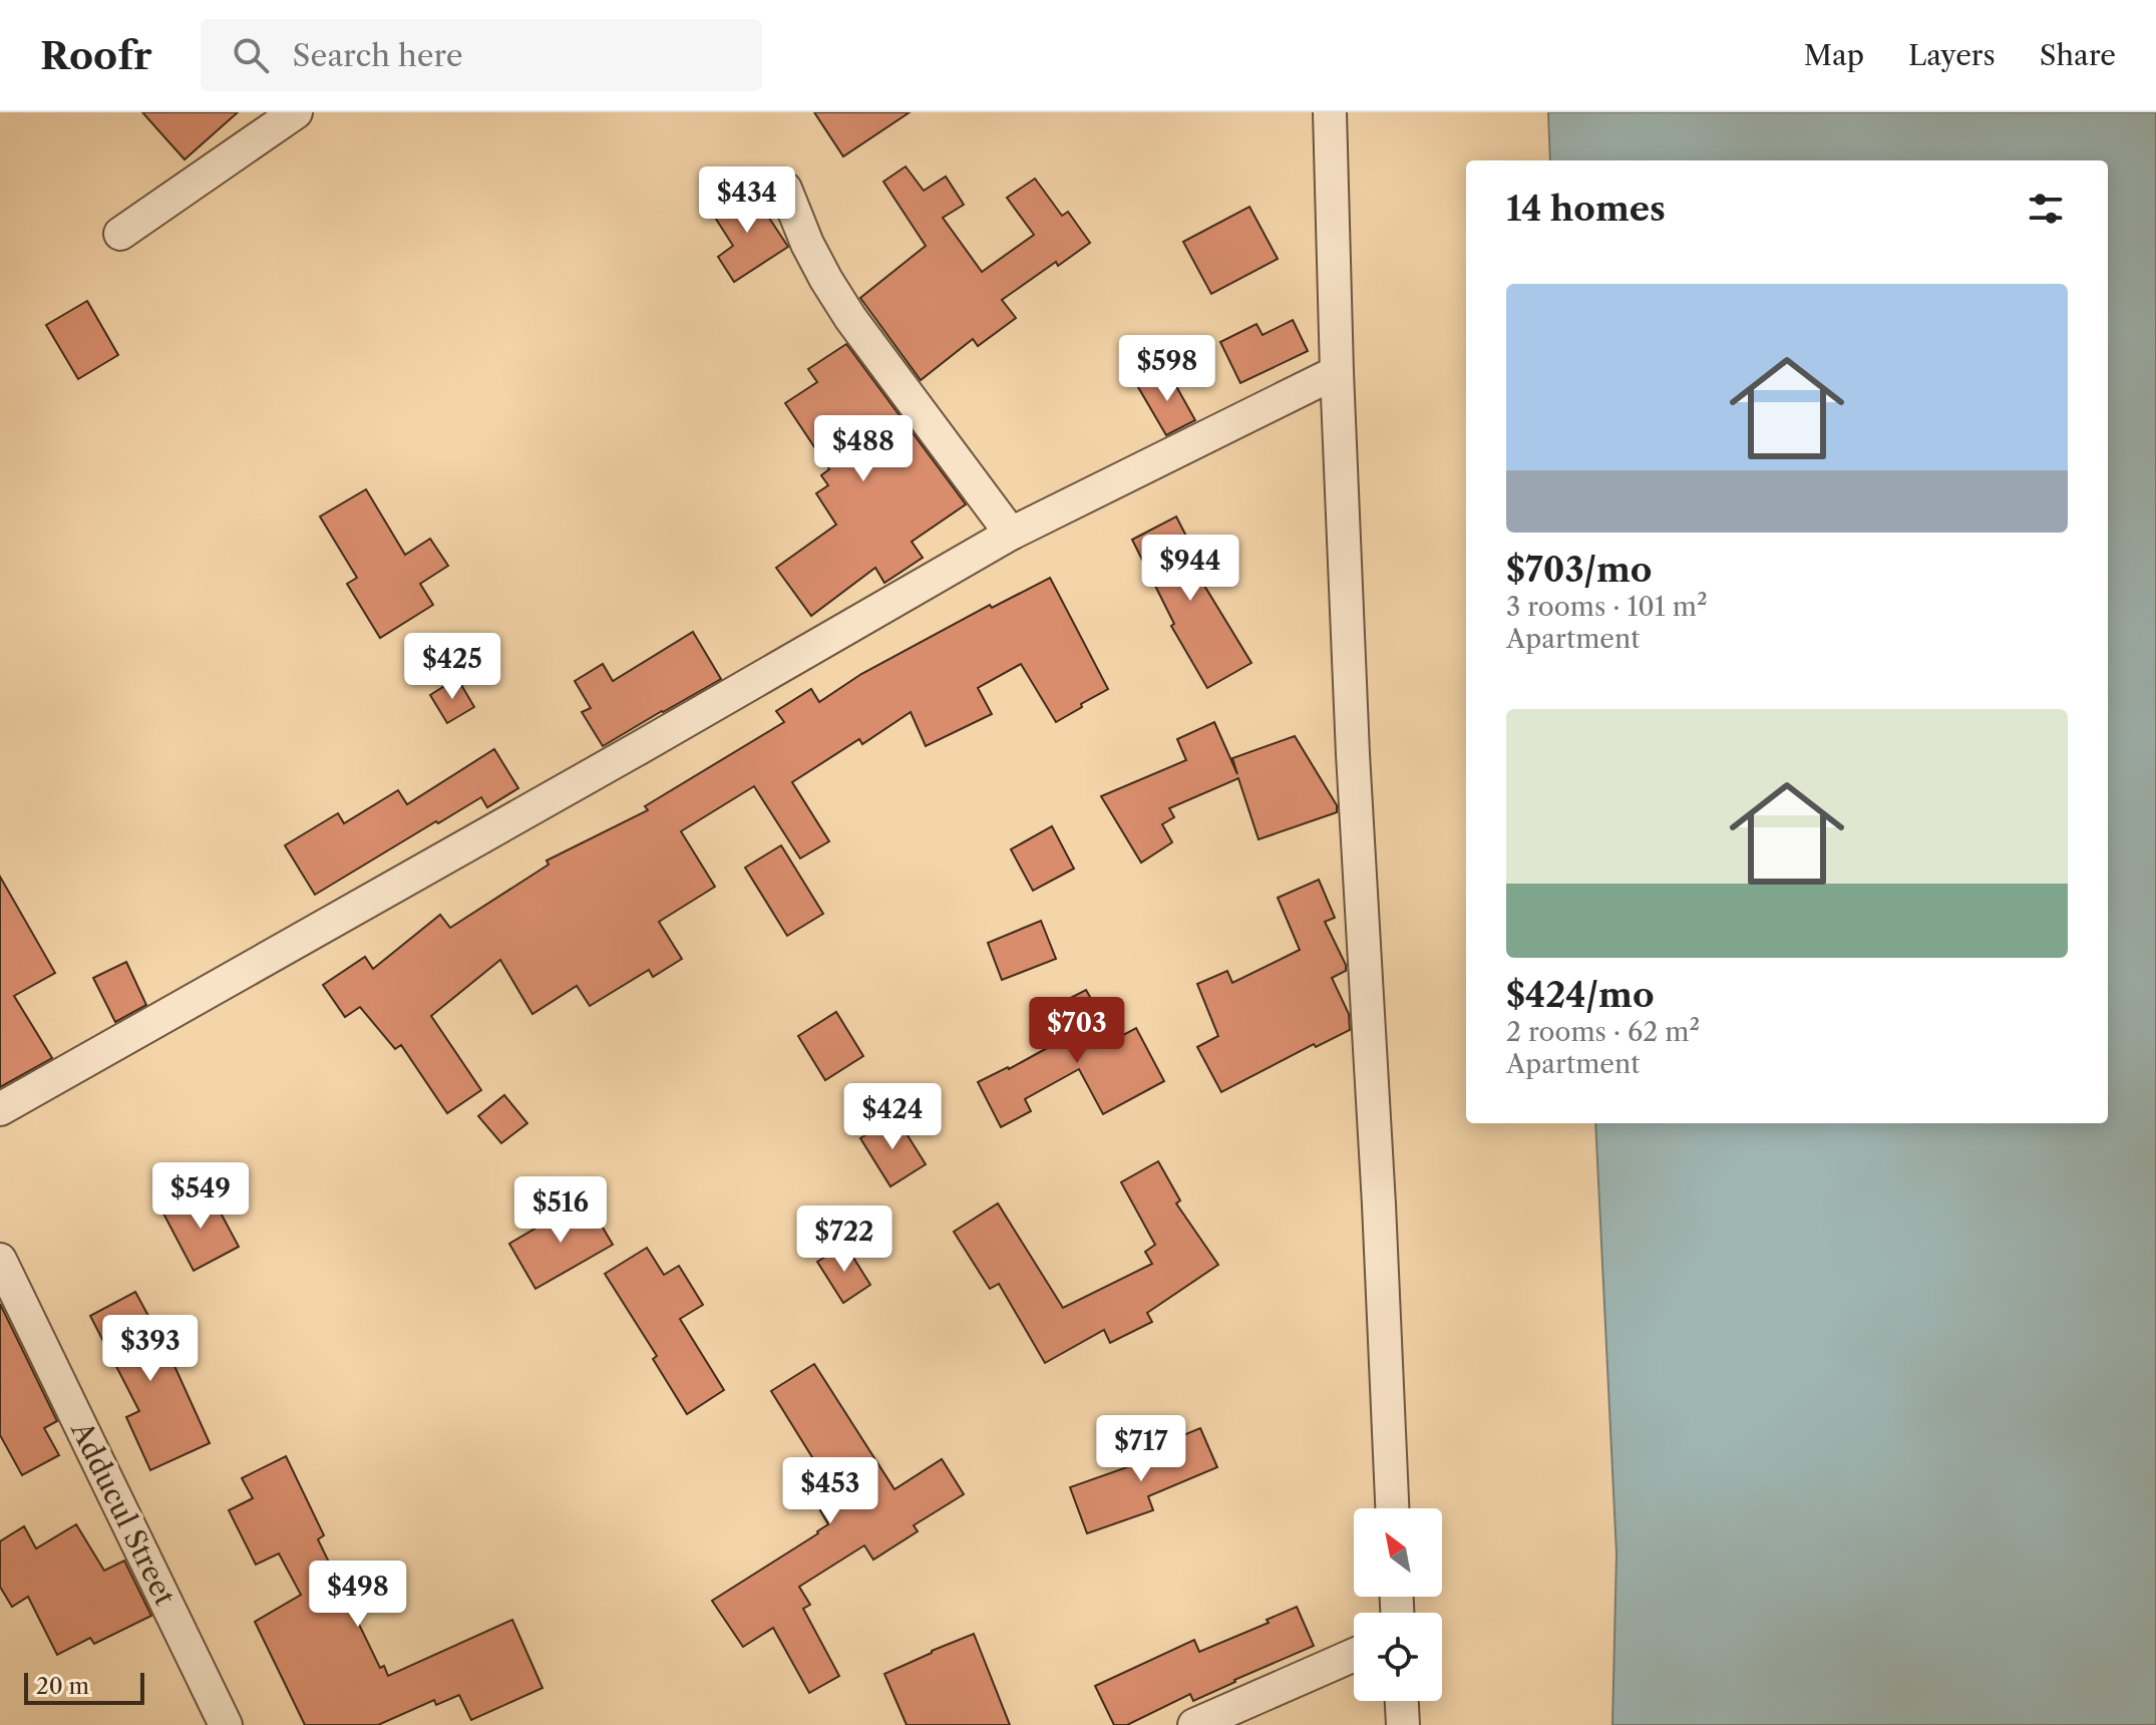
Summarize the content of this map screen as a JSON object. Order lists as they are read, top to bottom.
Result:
{
  "streets": {
    "street": ["Adducul Street"]
  },
  "scale_bar": "20 m",
  "north": "top left",
  "page": {
    "header": "Roofr",
    "search": "Search here",
    "nav": ["Map", "Layers", "Share"],
    "heading": "14 homes",
    "price": [
      "$434",
      "$598",
      "$488",
      "$944",
      "$425",
      "$703",
      "$424",
      "$549",
      "$516",
      "$722",
      "$393",
      "$717",
      "$453",
      "$498"
    ],
    "list": [
      {
        "name": "$703/mo",
        "note": "3 rooms · 101 m² · Apartment"
      },
      {
        "name": "$424/mo",
        "note": "2 rooms · 62 m² · Apartment"
      }
    ],
    "scale": "20 m"
  }
}
